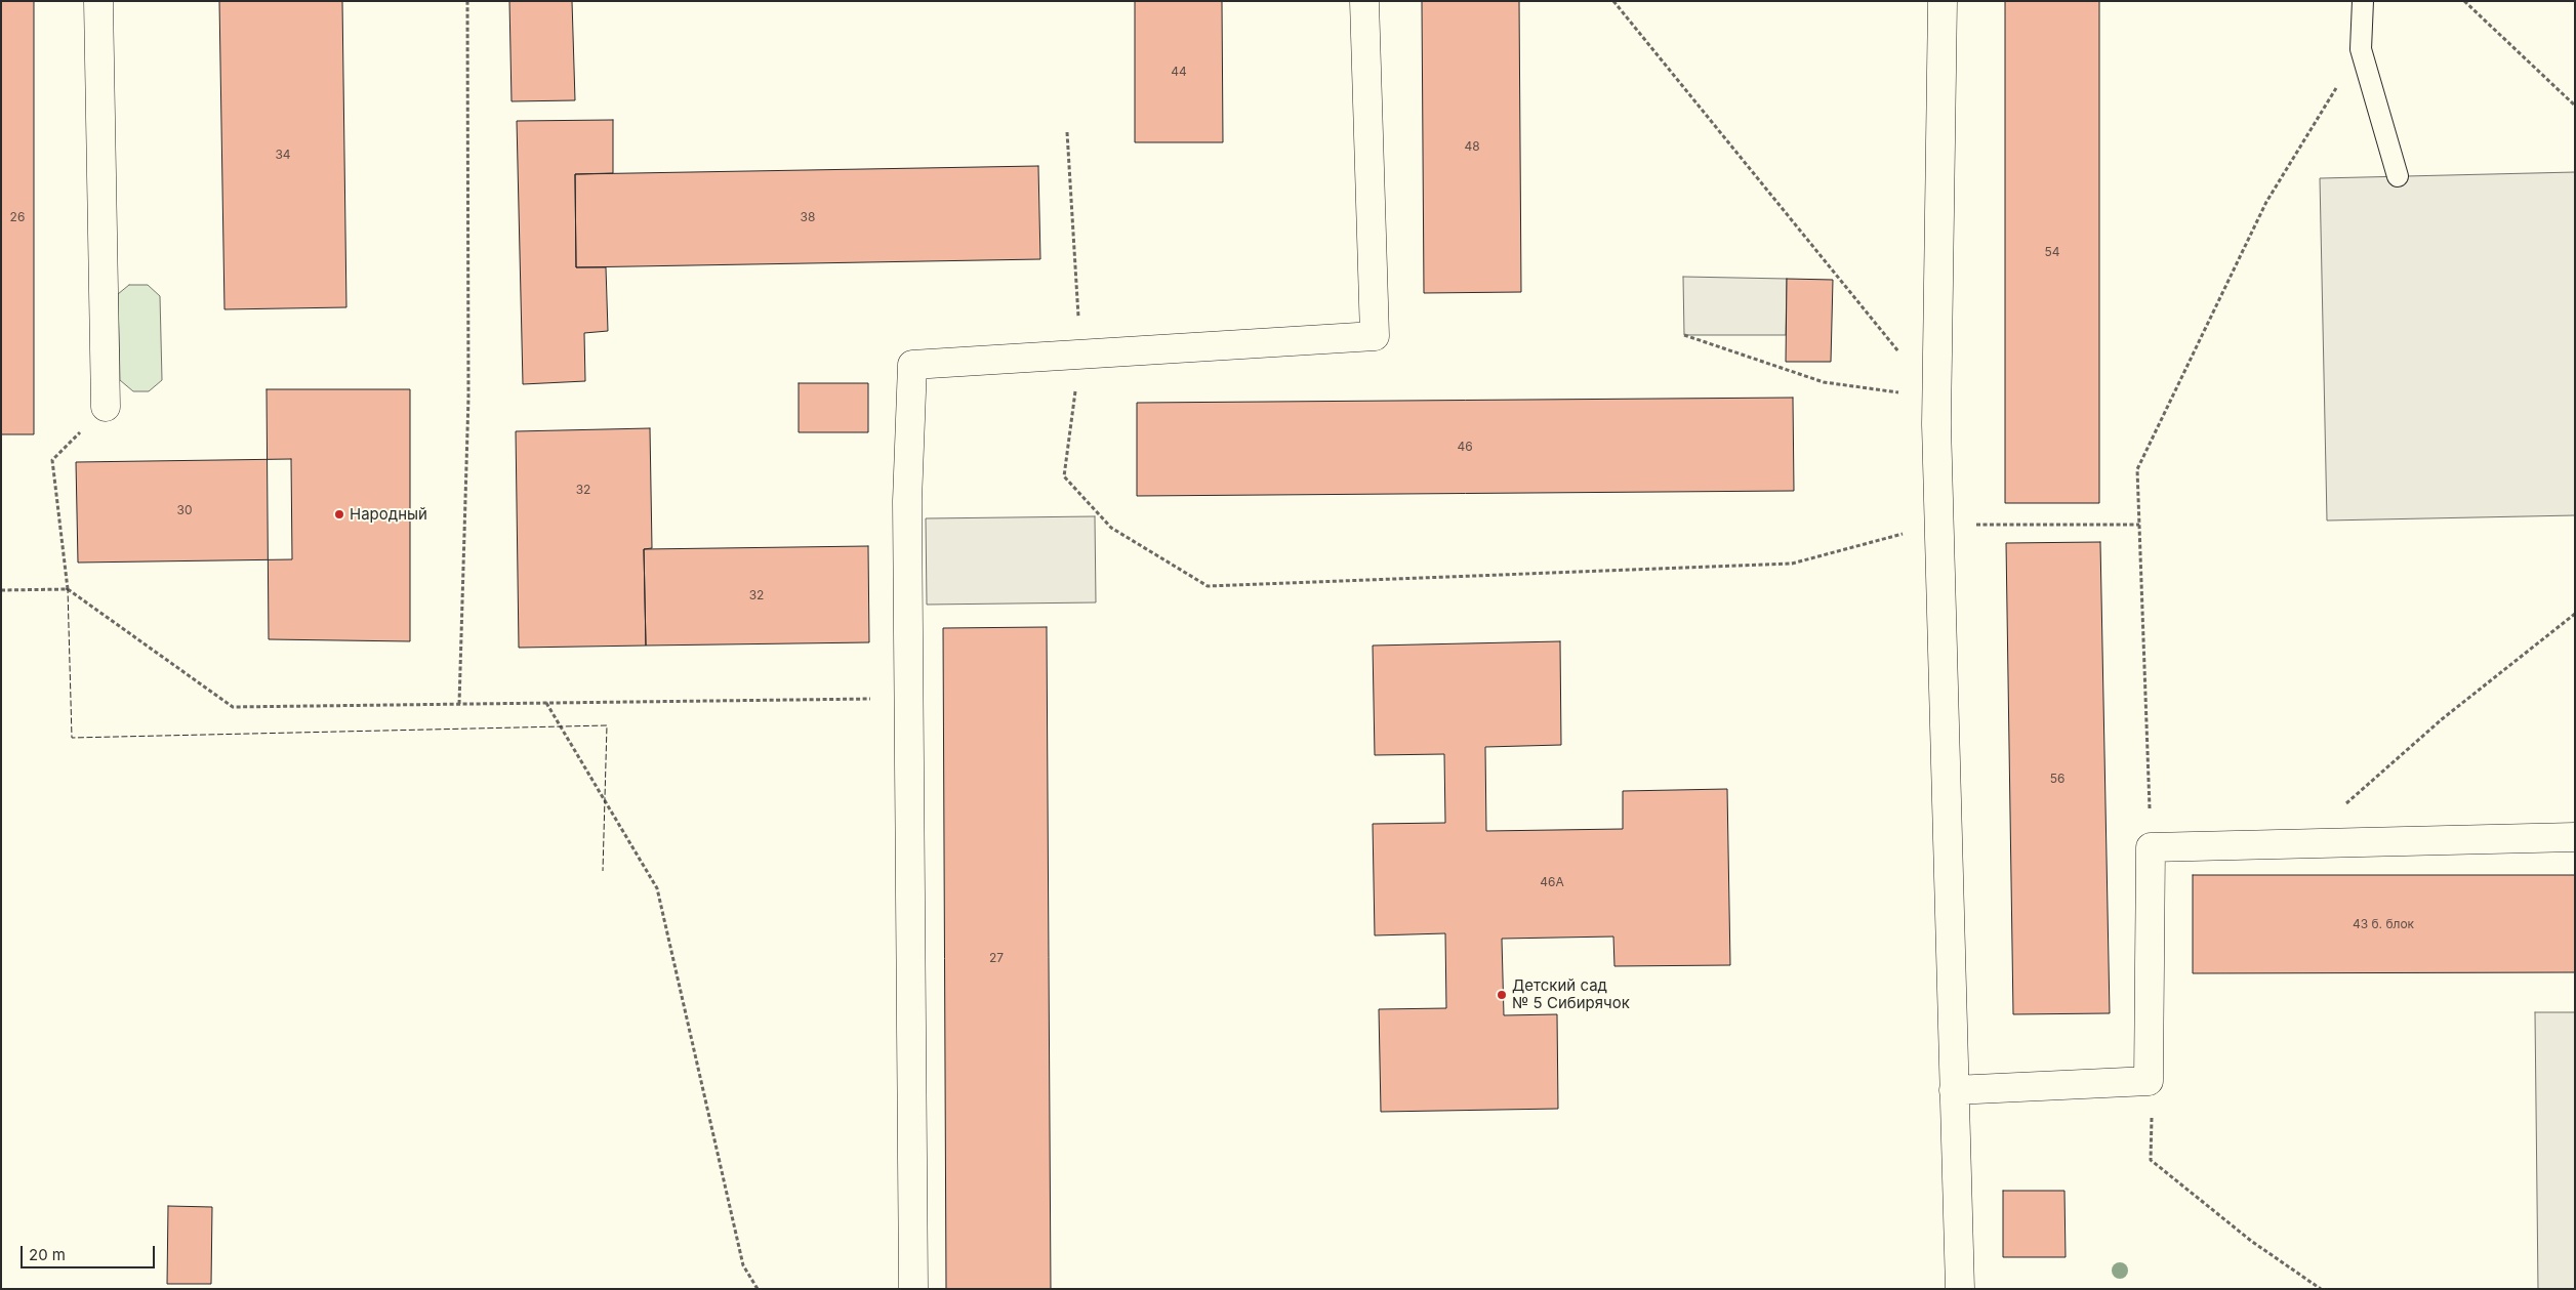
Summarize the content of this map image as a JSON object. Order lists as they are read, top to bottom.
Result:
{
  "places": ["Народный", "Детский сад № 5 Сибирячок"],
  "house_numbers": [
    "44",
    "48",
    "34",
    "26",
    "38",
    "54",
    "46",
    "32",
    "30",
    "32",
    "56",
    "46А",
    "43 б. блок",
    "27"
  ],
  "scale_bar": "20 m"
}
